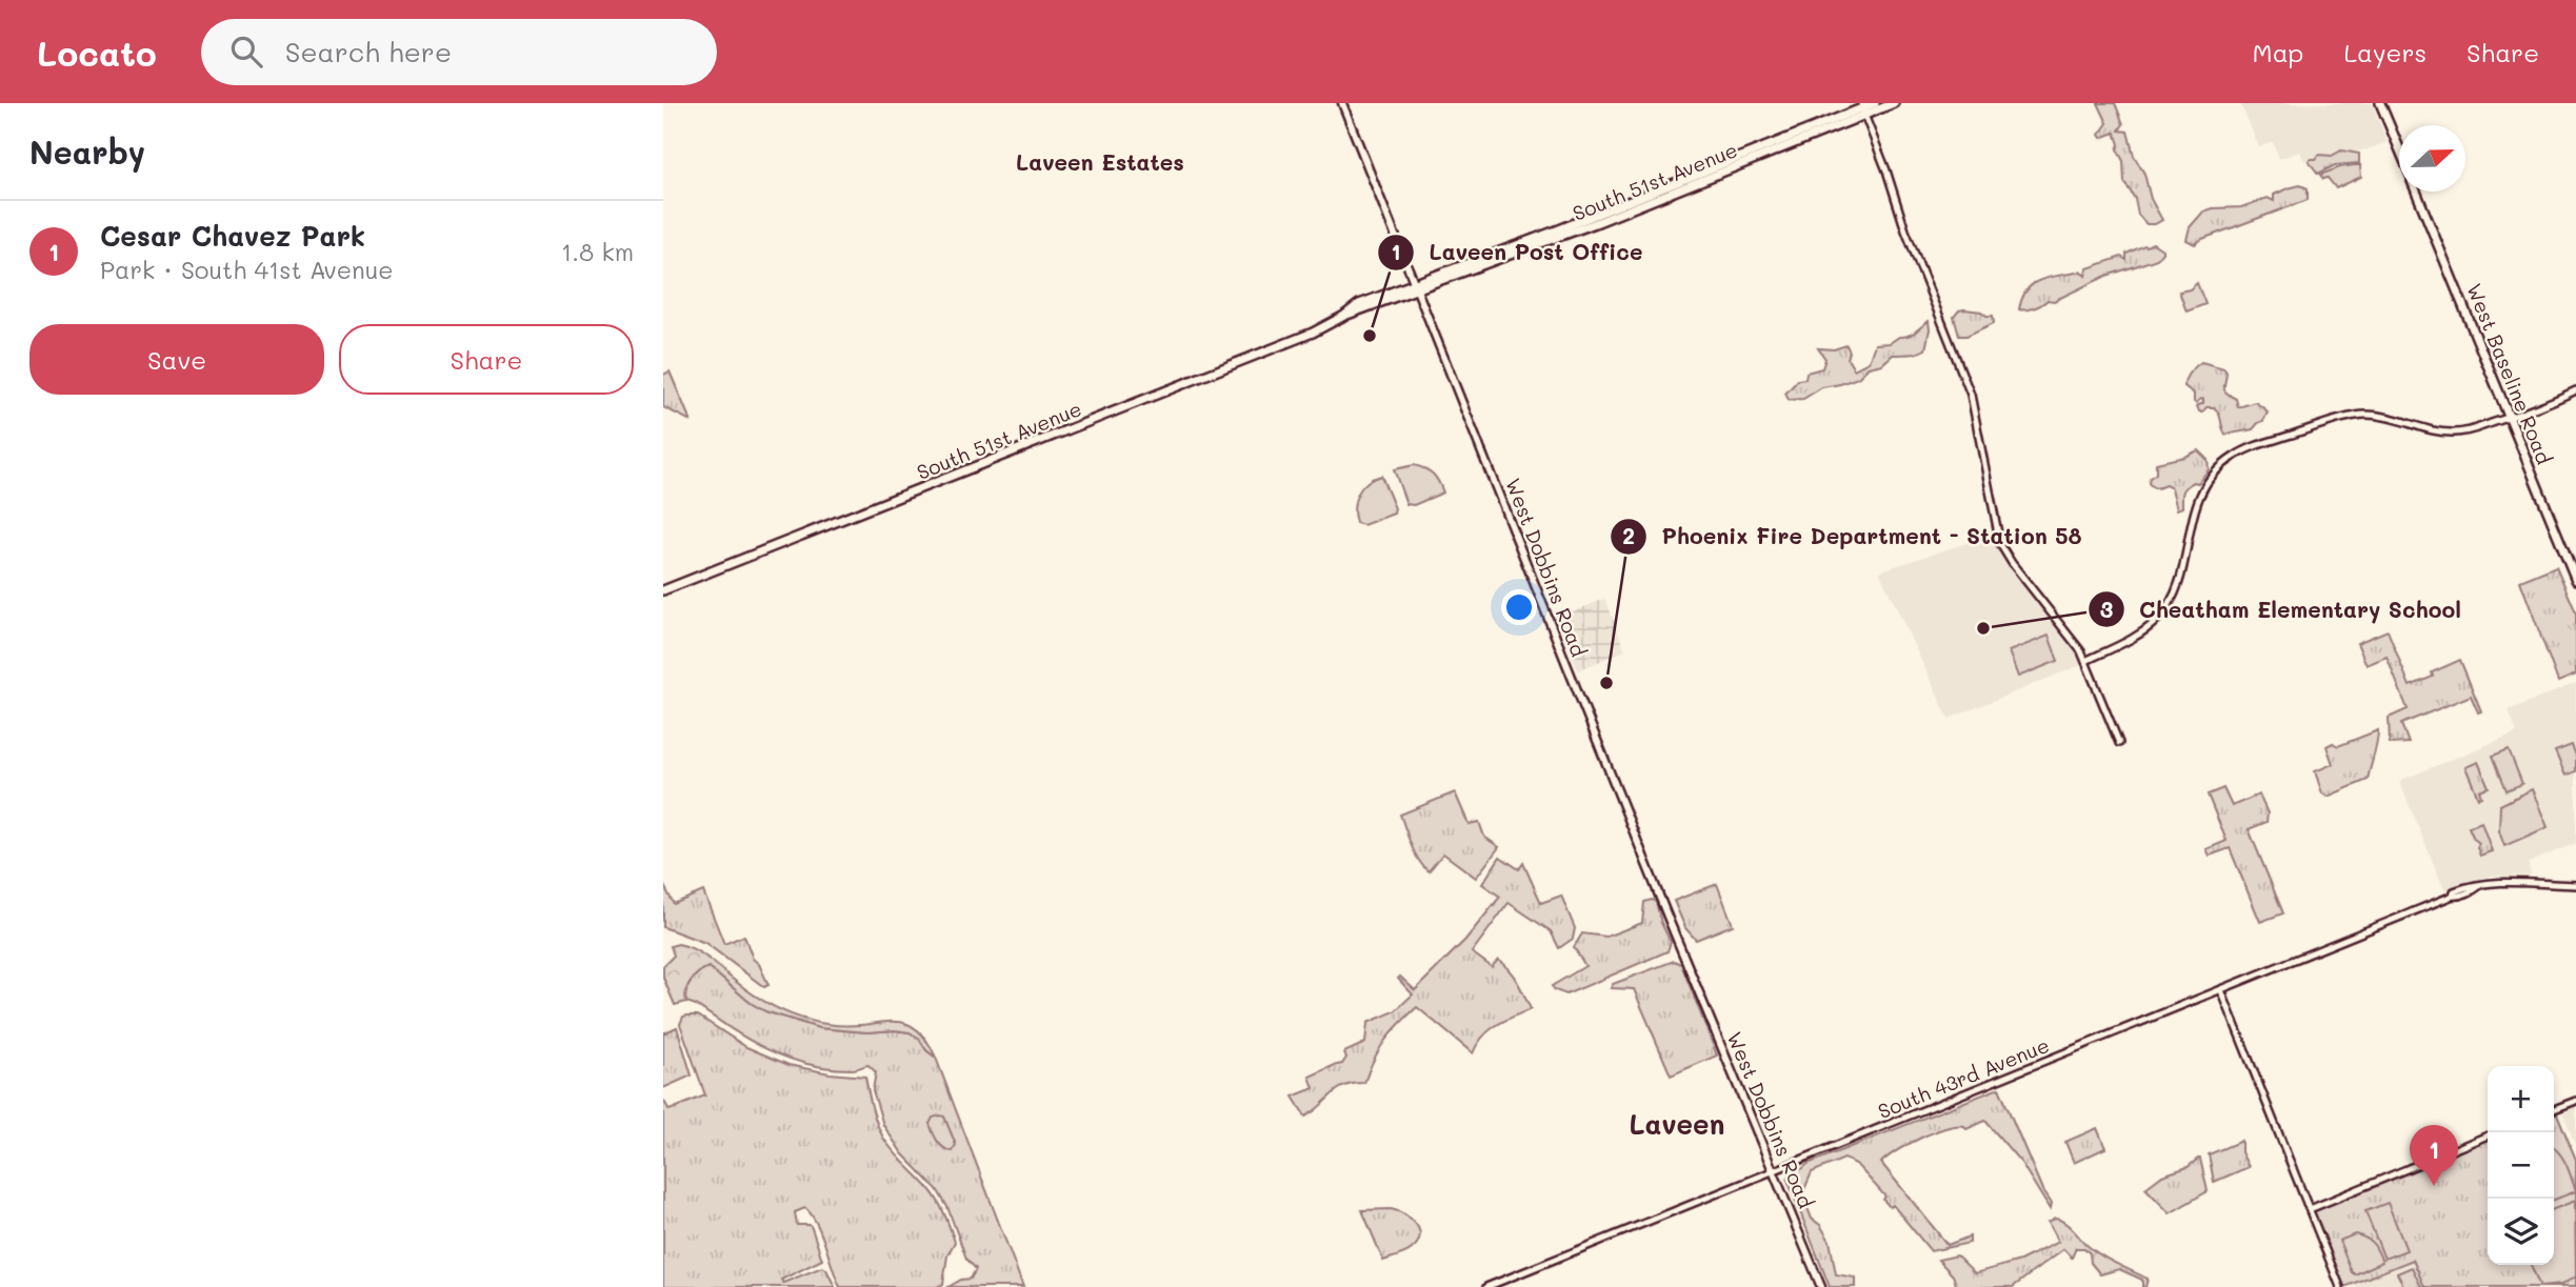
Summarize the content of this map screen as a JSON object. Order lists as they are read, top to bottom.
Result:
{
  "streets": {
    "main road": ["South 51st Avenue", "West Baseline Road", "West Dobbins Road"],
    "street": ["South 43rd Avenue"]
  },
  "crossings": [
    ["South 51st Avenue", "West Dobbins Road"],
    ["West Dobbins Road", "South 43rd Avenue"]
  ],
  "districts": ["Laveen Estates", "Laveen"],
  "places": ["Laveen Post Office", "Cheatham Elementary School", "Phoenix Fire Department - Station 58"],
  "north": "right",
  "page": {
    "header": "Locato",
    "search": "Search here",
    "nav": ["Map", "Layers", "Share"],
    "heading": "Nearby",
    "list": [
      {
        "mark": "1",
        "name": "Cesar Chavez Park",
        "note": "Park · South 41st Avenue",
        "value": "1.8 km"
      }
    ],
    "buttons": ["Save", "Share"],
    "map_buttons": ["+", "−"],
    "pins": "1"
  }
}
